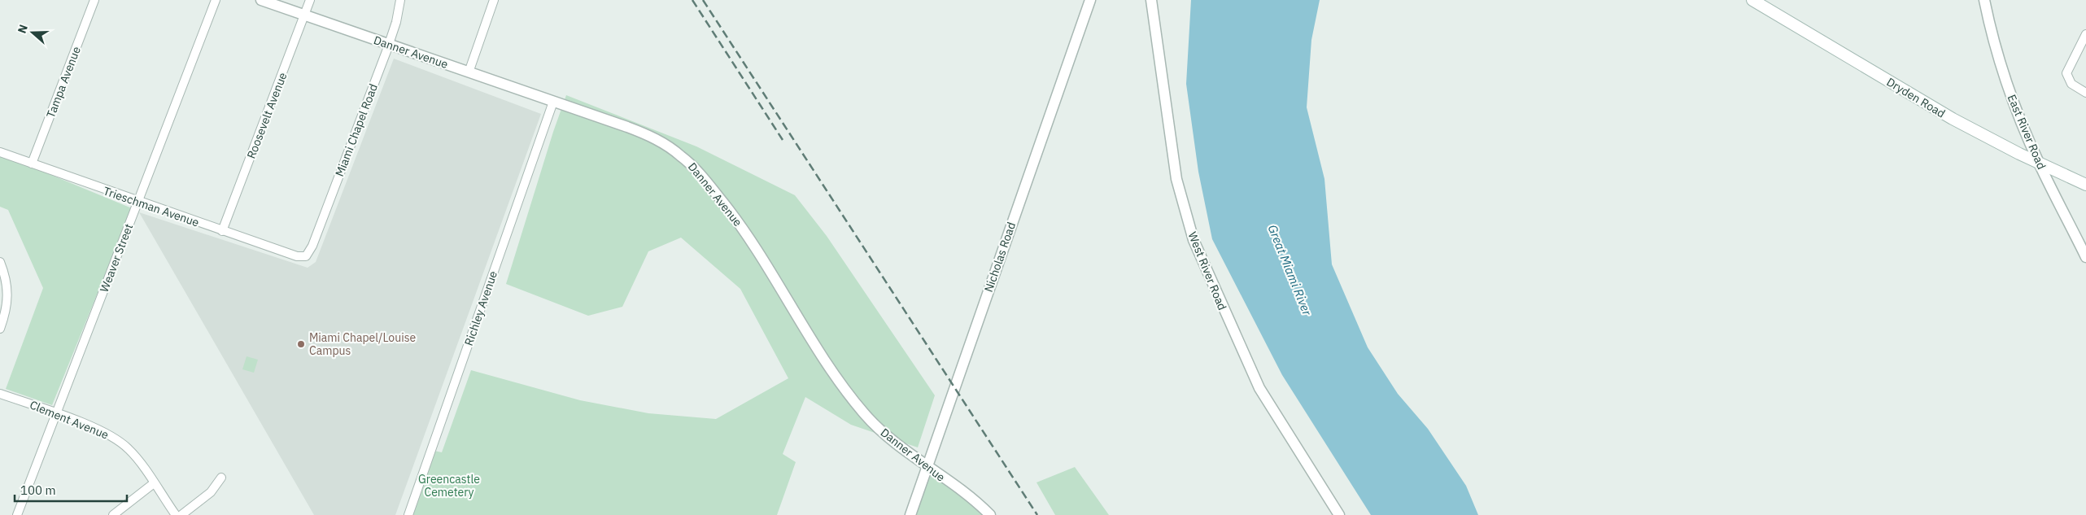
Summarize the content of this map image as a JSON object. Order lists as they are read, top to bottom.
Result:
{
  "streets": {
    "main road": ["Dryden Road"],
    "street": [
      "Danner Avenue",
      "Tampa Avenue",
      "Roosevelt Avenue",
      "Miami Chapel Road",
      "East River Road",
      "Trieschman Avenue",
      "Nicholas Road",
      "Weaver Street",
      "West River Road",
      "Richley Avenue",
      "Clement Avenue"
    ]
  },
  "crossings": [
    ["Danner Avenue", "Roosevelt Avenue"],
    ["Danner Avenue", "Miami Chapel Road"],
    ["Danner Avenue", "Nicholas Road"],
    ["Danner Avenue", "Richley Avenue"],
    ["Tampa Avenue", "Trieschman Avenue"],
    ["Dryden Road", "East River Road"],
    ["Roosevelt Avenue", "Trieschman Avenue"],
    ["Miami Chapel Road", "Trieschman Avenue"],
    ["Trieschman Avenue", "Weaver Street"],
    ["Weaver Street", "Clement Avenue"]
  ],
  "water": ["Great Miami River"],
  "parks": ["Greencastle Cemetery"],
  "places": ["Miami Chapel/Louise Campus"],
  "scale_bar": "100 m",
  "north": "left"
}
